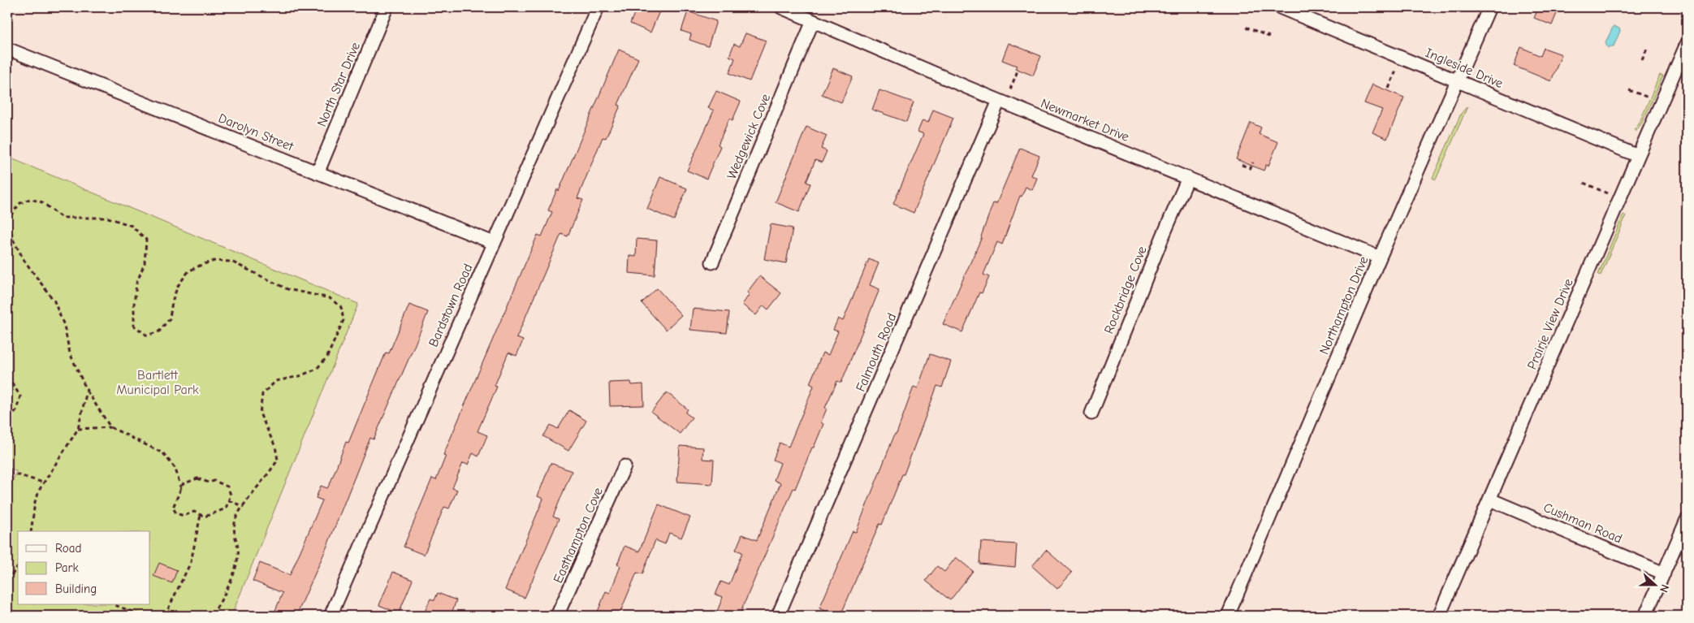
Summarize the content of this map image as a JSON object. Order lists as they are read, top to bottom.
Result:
{
  "streets": {
    "street": [
      "Ingleside Drive",
      "North Star Drive",
      "Newmarket Drive",
      "Darolyn Street",
      "Wedgewick Cove",
      "Rockbridge Cove",
      "Bardstown Road",
      "Northampton Drive",
      "Prairie View Drive",
      "Falmouth Road",
      "Cushman Road",
      "Easthampton Cove"
    ]
  },
  "crossings": [
    ["Ingleside Drive", "Northampton Drive"],
    ["Ingleside Drive", "Prairie View Drive"],
    ["North Star Drive", "Darolyn Street"],
    ["Newmarket Drive", "Wedgewick Cove"],
    ["Newmarket Drive", "Rockbridge Cove"],
    ["Newmarket Drive", "Northampton Drive"],
    ["Newmarket Drive", "Falmouth Road"],
    ["Darolyn Street", "Bardstown Road"],
    ["Prairie View Drive", "Cushman Road"]
  ],
  "parks": ["Bartlett Municipal Park"],
  "legend": ["Road", "Park", "Building"],
  "north": "right"
}
